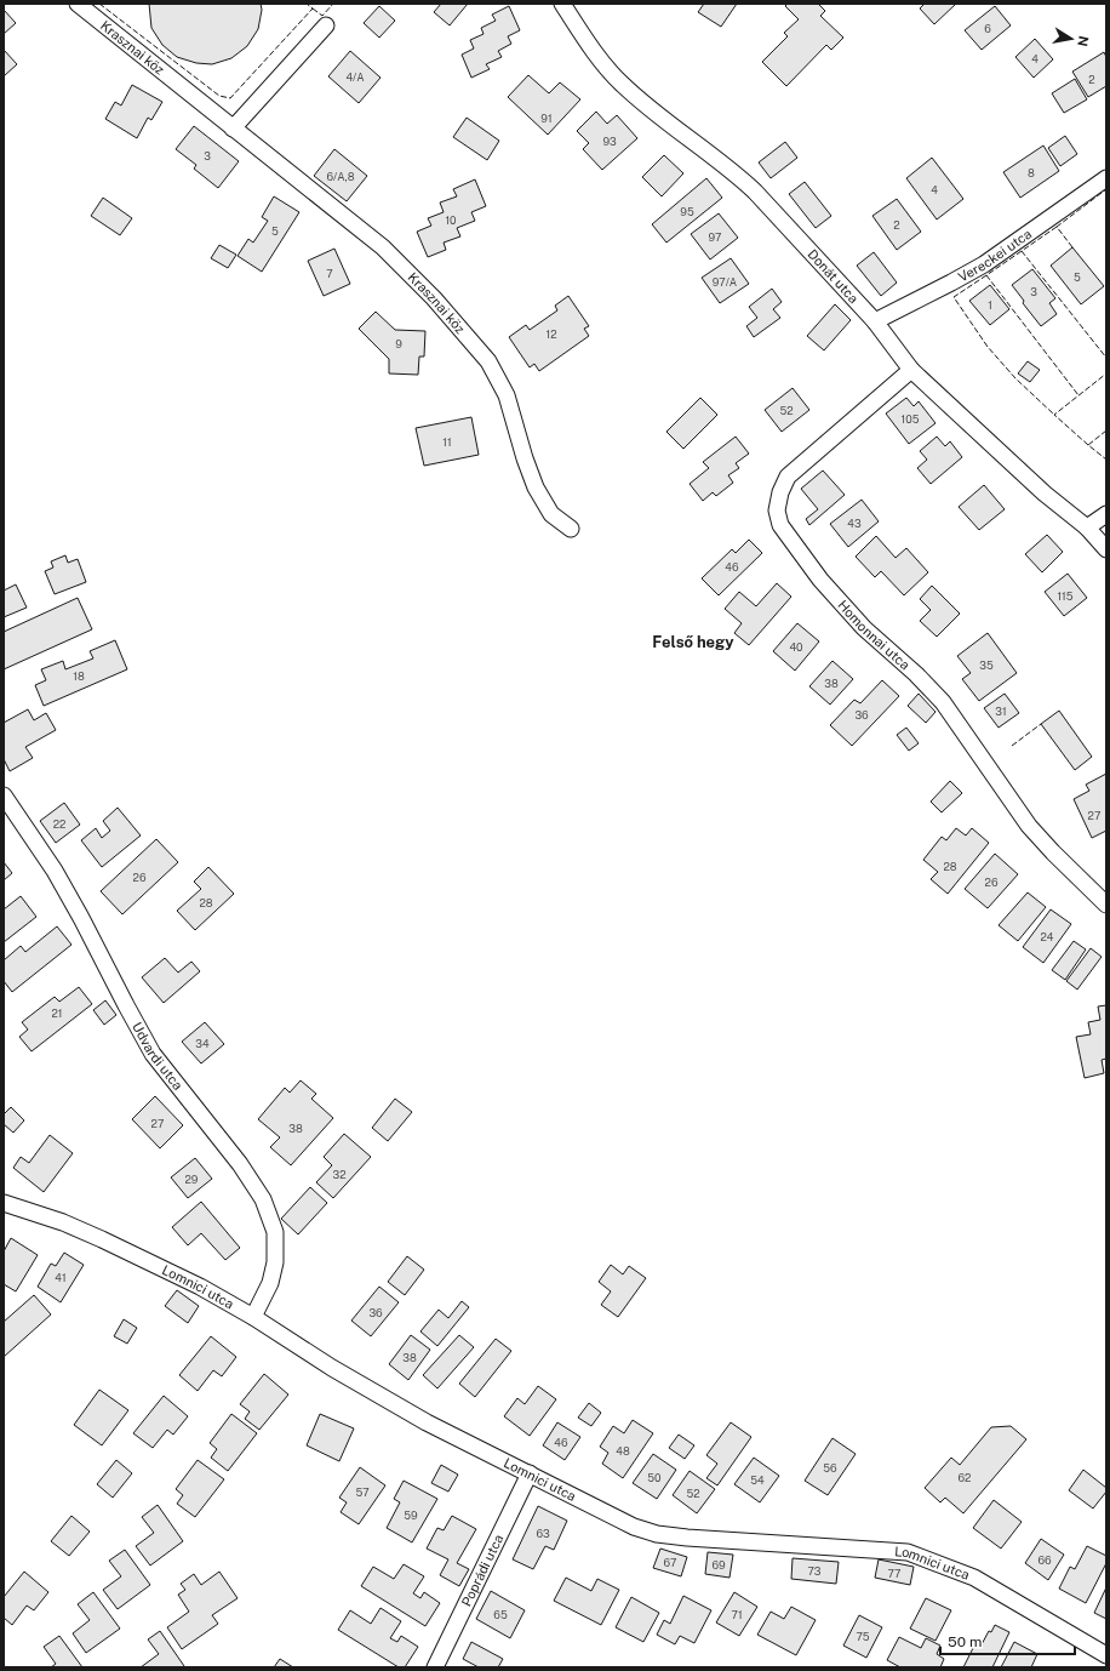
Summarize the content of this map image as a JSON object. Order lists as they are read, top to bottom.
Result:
{
  "streets": {
    "street": [
      "Krasznai köz",
      "Vereckei utca",
      "Donát utca",
      "Homonnai utca",
      "Udvardi utca",
      "Lomnici utca",
      "Poprádi utca"
    ]
  },
  "crossings": [
    ["Vereckei utca", "Donát utca"],
    ["Donát utca", "Homonnai utca"],
    ["Udvardi utca", "Lomnici utca"],
    ["Lomnici utca", "Poprádi utca"]
  ],
  "districts": ["Felső hegy"],
  "house_numbers": [
    "6",
    "4",
    "4/A",
    "2",
    "91",
    "93",
    "3",
    "8",
    "6/A,8",
    "4",
    "95",
    "10",
    "2",
    "5",
    "97",
    "7",
    "5",
    "97/A",
    "3",
    "1",
    "12",
    "9",
    "52",
    "105",
    "11",
    "43",
    "46",
    "115",
    "40",
    "35",
    "18",
    "38",
    "31",
    "36",
    "27",
    "22",
    "28",
    "26",
    "26",
    "28",
    "24",
    "21",
    "34",
    "27",
    "38",
    "32",
    "29",
    "41",
    "36",
    "38",
    "46",
    "48",
    "56",
    "50",
    "62",
    "54",
    "57",
    "52",
    "59",
    "63",
    "66",
    "67",
    "69",
    "73",
    "77",
    "65",
    "71",
    "75"
  ],
  "scale_bar": "50 m",
  "north": "right"
}
